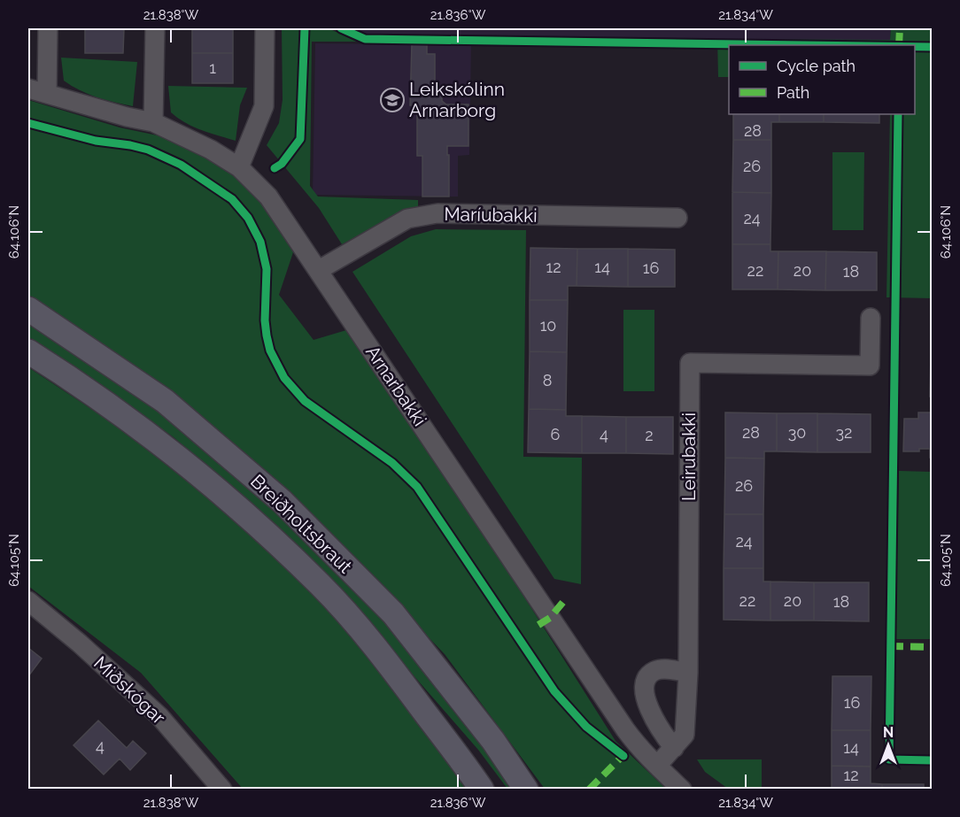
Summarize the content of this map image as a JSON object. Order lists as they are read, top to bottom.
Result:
{
  "streets": {
    "main road": ["Breiðholtsbraut"],
    "street": [
      "Maríubakki",
      "Arnarbakki",
      "Leirubakki",
      "Miðskógar"
    ]
  },
  "crossings": [
    ["Maríubakki", "Arnarbakki"],
    ["Arnarbakki", "Leirubakki"]
  ],
  "places": {
    "school or university": ["Leikskólinn Arnarborg"]
  },
  "house_numbers": [
    "1",
    "28",
    "26",
    "24",
    "12",
    "14",
    "16",
    "22",
    "20",
    "18",
    "10",
    "8",
    "28",
    "30",
    "32",
    "6",
    "4",
    "2",
    "26",
    "24",
    "22",
    "20",
    "18",
    "16",
    "4",
    "14",
    "12"
  ],
  "legend": ["Cycle path", "Path"],
  "north": "top",
  "coordinates": [
    "21.838°W",
    "21.836°W",
    "21.834°W",
    "64.106°N",
    "64.105°N"
  ]
}
